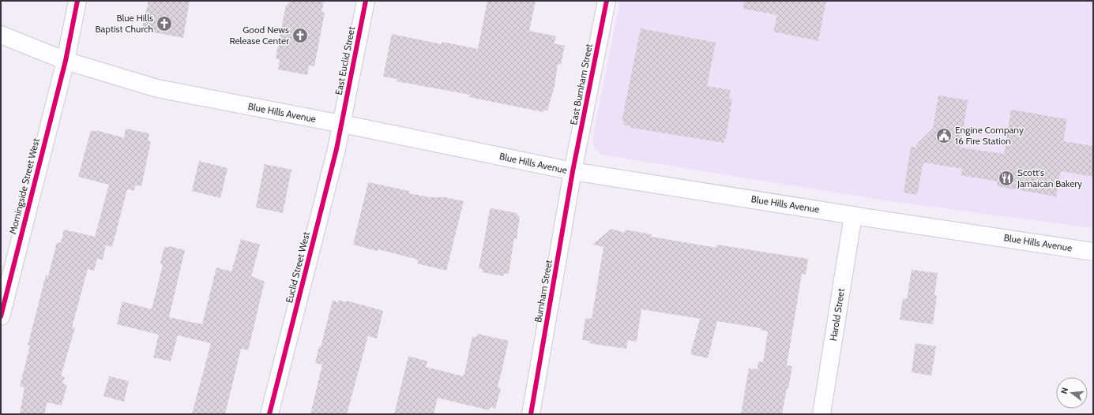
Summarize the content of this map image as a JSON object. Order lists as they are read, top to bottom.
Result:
{
  "streets": {
    "street": [
      "East Euclid Street",
      "East Burnham Street",
      "Blue Hills Avenue",
      "Morningside Street West",
      "Euclid Street West",
      "Burnham Street",
      "Harold Street"
    ]
  },
  "crossings": [
    ["East Euclid Street", "Blue Hills Avenue"],
    ["East Euclid Street", "Euclid Street West"],
    ["East Burnham Street", "Blue Hills Avenue"],
    ["East Burnham Street", "Burnham Street"],
    ["Blue Hills Avenue", "Morningside Street West"],
    ["Blue Hills Avenue", "Euclid Street West"],
    ["Blue Hills Avenue", "Burnham Street"],
    ["Blue Hills Avenue", "Harold Street"]
  ],
  "places": {
    "church": ["Blue Hills Baptist Church", "Good News Release Center"],
    "public building": ["Engine Company 16 Fire Station"],
    "restaurant": ["Scott's Jamaican Bakery"]
  },
  "north": "left"
}
